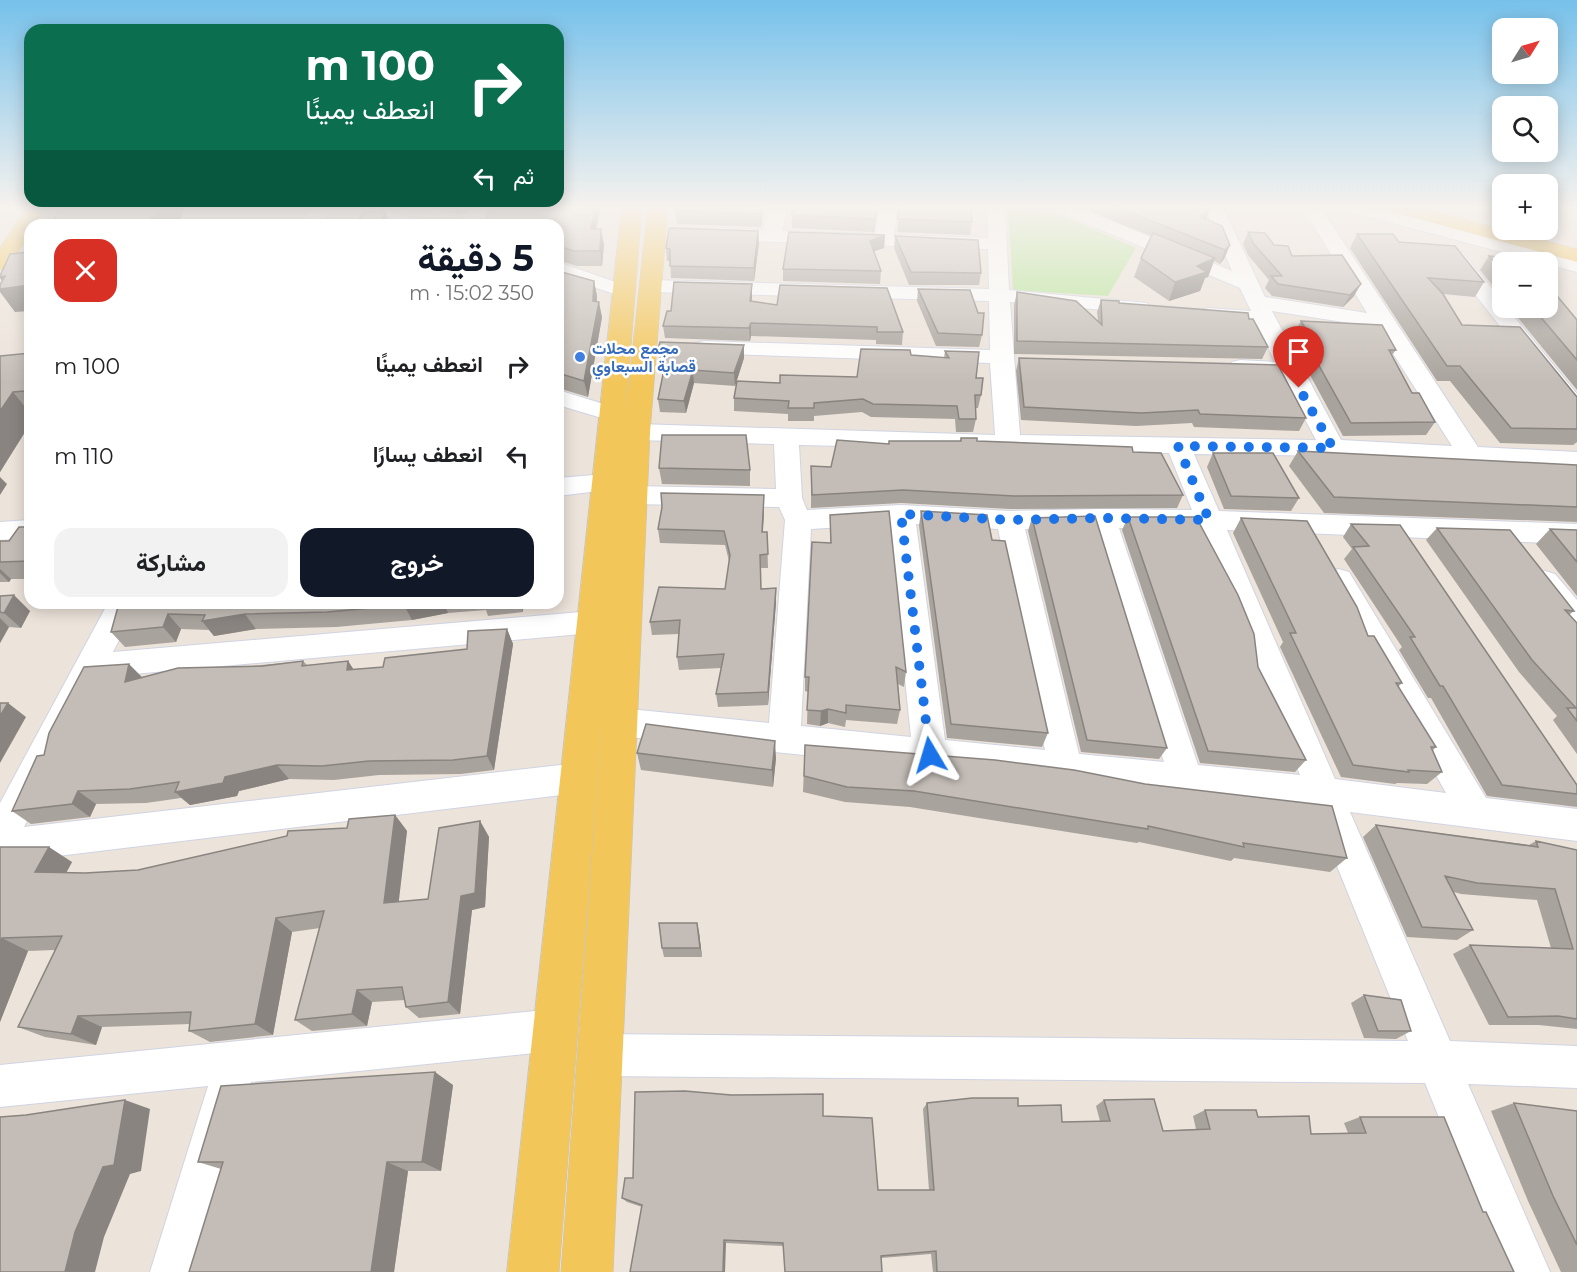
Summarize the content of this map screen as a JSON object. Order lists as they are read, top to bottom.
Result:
{
  "places": ["مجمع محلات قصابة السبعاوي"],
  "north": "top right",
  "page": {
    "map_buttons": ["+", "−"],
    "turn": ["100 m", "انعطف يمينًا"],
    "then": "ثم",
    "heading": ["5 دقيقة", "350 m · 15:02"],
    "list": [
      {
        "name": "انعطف يمينًا",
        "value": "100 m"
      },
      {
        "name": "انعطف يسارًا",
        "value": "110 m"
      }
    ],
    "buttons": ["خروج", "مشاركة"]
  }
}
